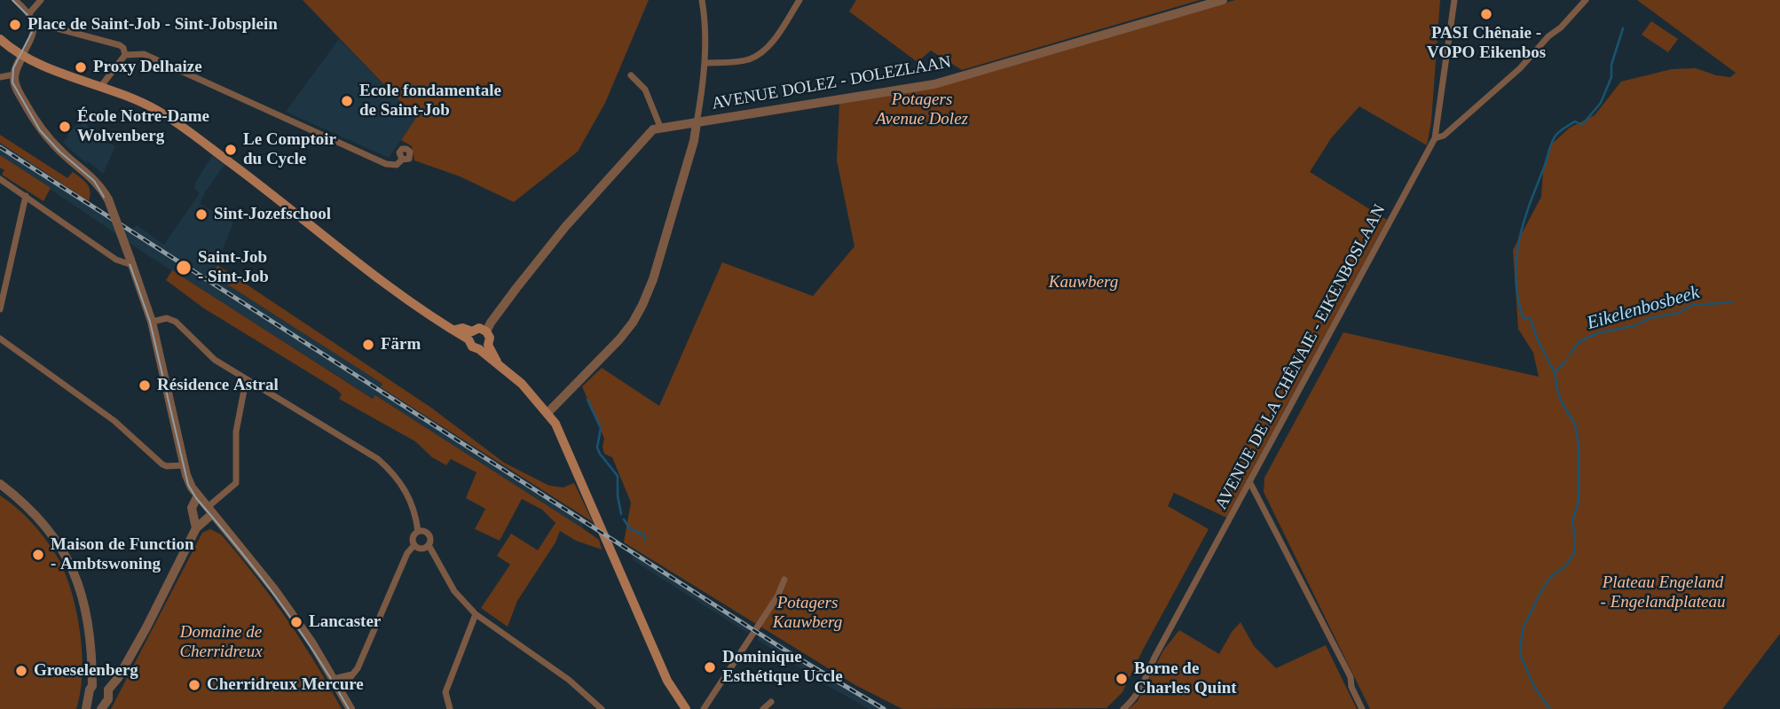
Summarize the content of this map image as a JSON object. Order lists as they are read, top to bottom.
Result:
{
  "streets": {
    "street": ["AVENUE DOLEZ - DOLEZLAAN", "AVENUE DE LA CHÊNAIE - EIKENBOSLAAN"]
  },
  "water": ["Eikelenbosbeek"],
  "parks": [
    "Potagers Avenue Dolez",
    "Kauwberg",
    "Plateau Engeland - Engelandplateau",
    "Potagers Kauwberg",
    "Domaine de Cherridreux"
  ],
  "places": [
    "PASI Chênaie - VOPO Eikenbos",
    "Place de Saint-Job - Sint-Jobsplein",
    "Proxy Delhaize",
    "Ecole fondamentale de Saint-Job",
    "École Notre-Dame Wolvenberg",
    "Le Comptoir du Cycle",
    "Sint-Jozefschool",
    "Saint-Job - Sint-Job",
    "Färm",
    "Résidence Astral",
    "Maison de Function - Ambtswoning",
    "Lancaster",
    "Dominique Esthétique Uccle",
    "Groeselenberg",
    "Borne de Charles Quint",
    "Cherridreux Mercure"
  ]
}
